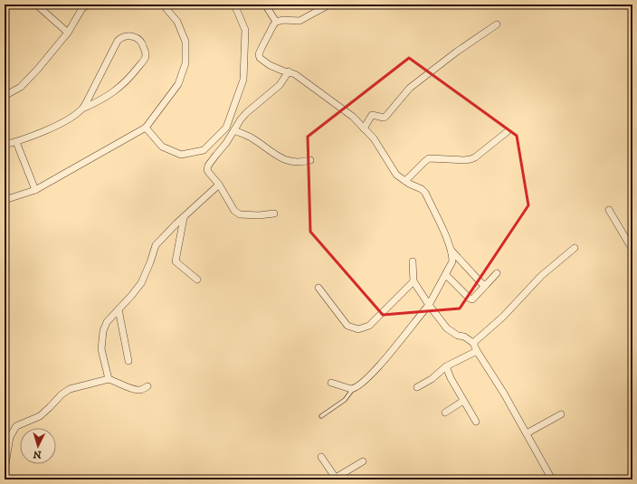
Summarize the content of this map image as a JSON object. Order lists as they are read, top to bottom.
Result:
{
  "north": "bottom"
}
